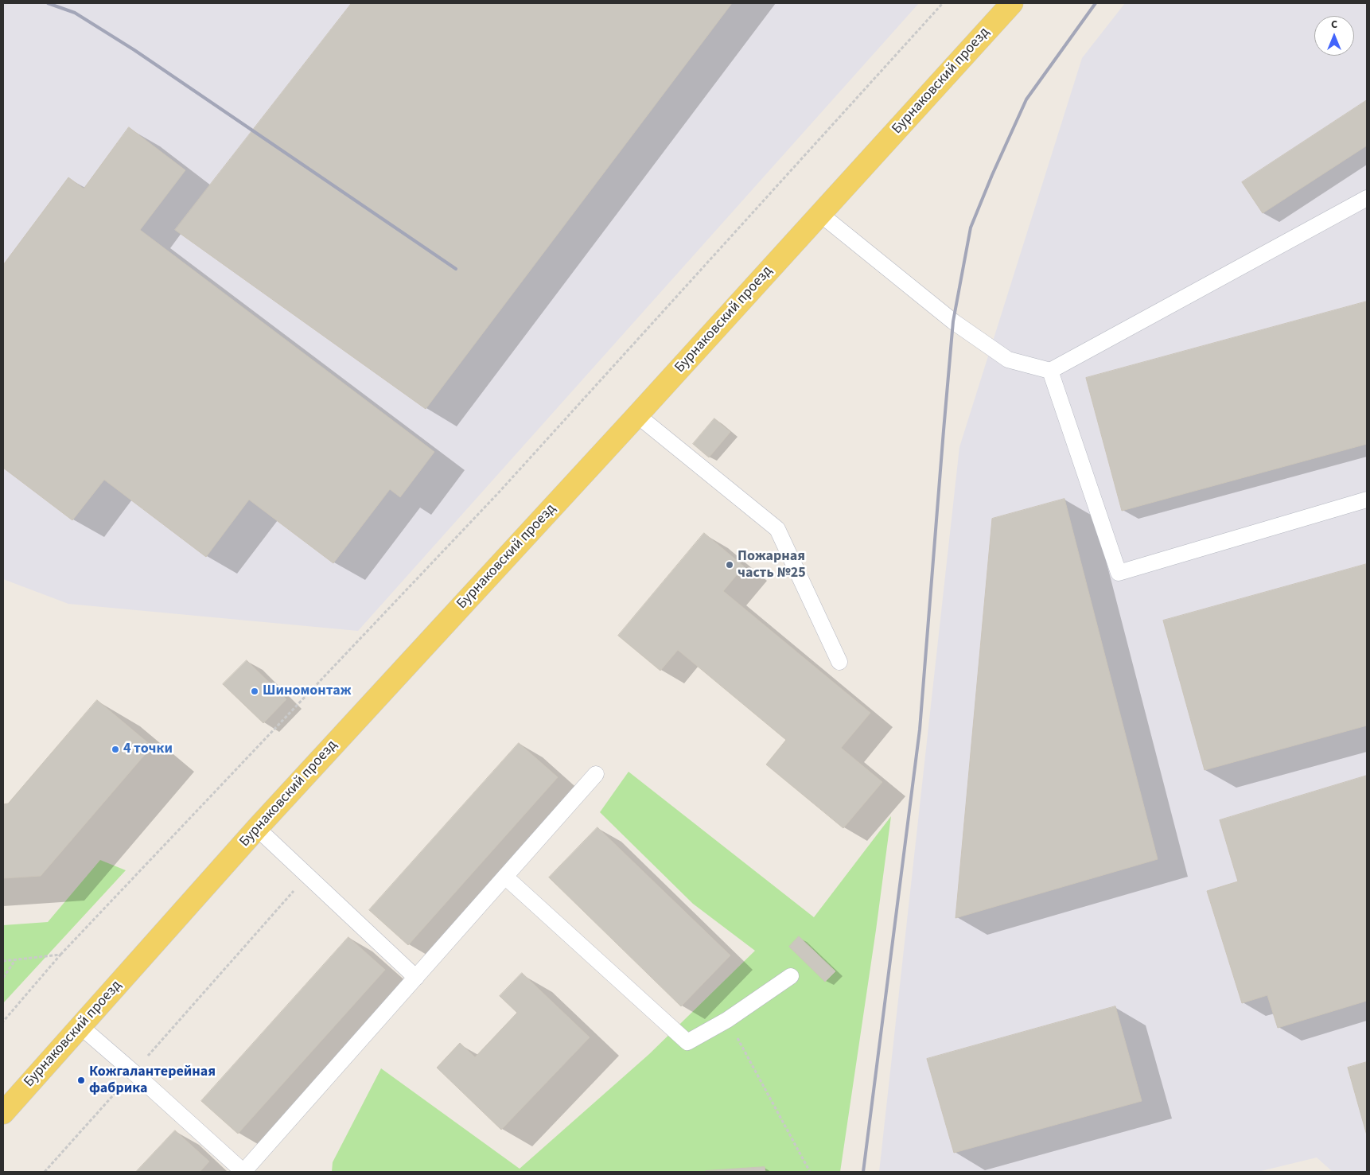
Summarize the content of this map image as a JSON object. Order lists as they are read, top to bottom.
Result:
{
  "streets": {
    "main road": ["Бурнаковский проезд"]
  },
  "places": [
    "Пожарная часть №25",
    "Шиномонтаж",
    "4 точки",
    "Кожгалантерейная фабрика"
  ],
  "north": "top"
}
